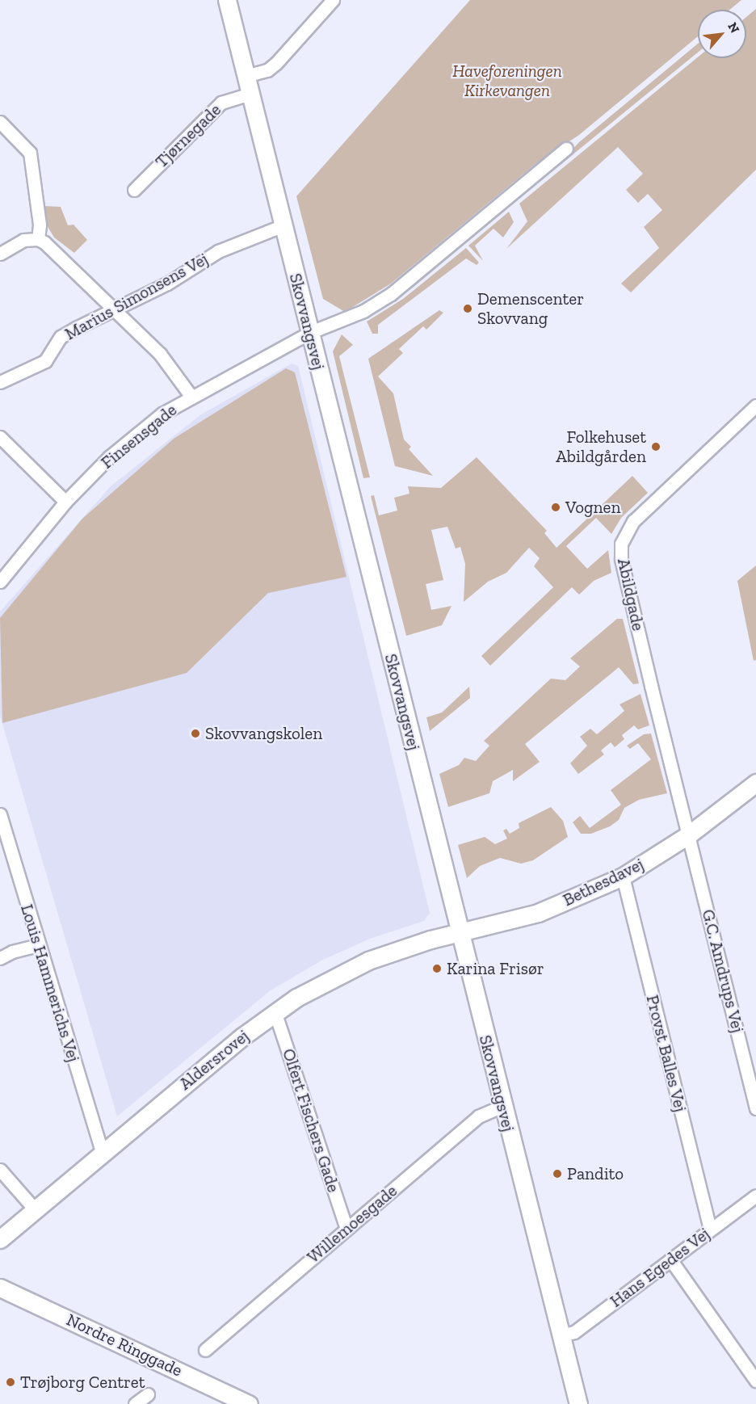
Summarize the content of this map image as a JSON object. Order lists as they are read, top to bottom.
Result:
{
  "streets": {
    "street": [
      "Tjørnegade",
      "Marius Simonsens Vej",
      "Skovvangsvej",
      "Finsensgade",
      "Abildgade",
      "Bethesdavej",
      "G.C. Amdrups Vej",
      "Louis Hammerichs Vej",
      "Provst Balles Vej",
      "Aldersrovej",
      "Olfert Fischers Gade",
      "Willemoesgade",
      "Hans Egedes Vej",
      "Nordre Ringgade"
    ]
  },
  "crossings": [
    ["Tjørnegade", "Skovvangsvej"],
    ["Marius Simonsens Vej", "Skovvangsvej"],
    ["Skovvangsvej", "Finsensgade"],
    ["Skovvangsvej", "Bethesdavej"],
    ["Skovvangsvej", "Aldersrovej"],
    ["Skovvangsvej", "Willemoesgade"],
    ["Skovvangsvej", "Hans Egedes Vej"],
    ["Abildgade", "Bethesdavej"],
    ["Abildgade", "G.C. Amdrups Vej"],
    ["Bethesdavej", "G.C. Amdrups Vej"],
    ["Bethesdavej", "Provst Balles Vej"],
    ["Bethesdavej", "Aldersrovej"],
    ["Louis Hammerichs Vej", "Aldersrovej"],
    ["Provst Balles Vej", "Hans Egedes Vej"],
    ["Aldersrovej", "Olfert Fischers Gade"],
    ["Olfert Fischers Gade", "Willemoesgade"]
  ],
  "parks": ["Haveforeningen Kirkevangen"],
  "places": [
    "Demenscenter Skovvang",
    "Folkehuset Abildgården",
    "Vognen",
    "Skovvangskolen",
    "Karina Frisør",
    "Pandito",
    "Trøjborg Centret"
  ],
  "north": "top right"
}
